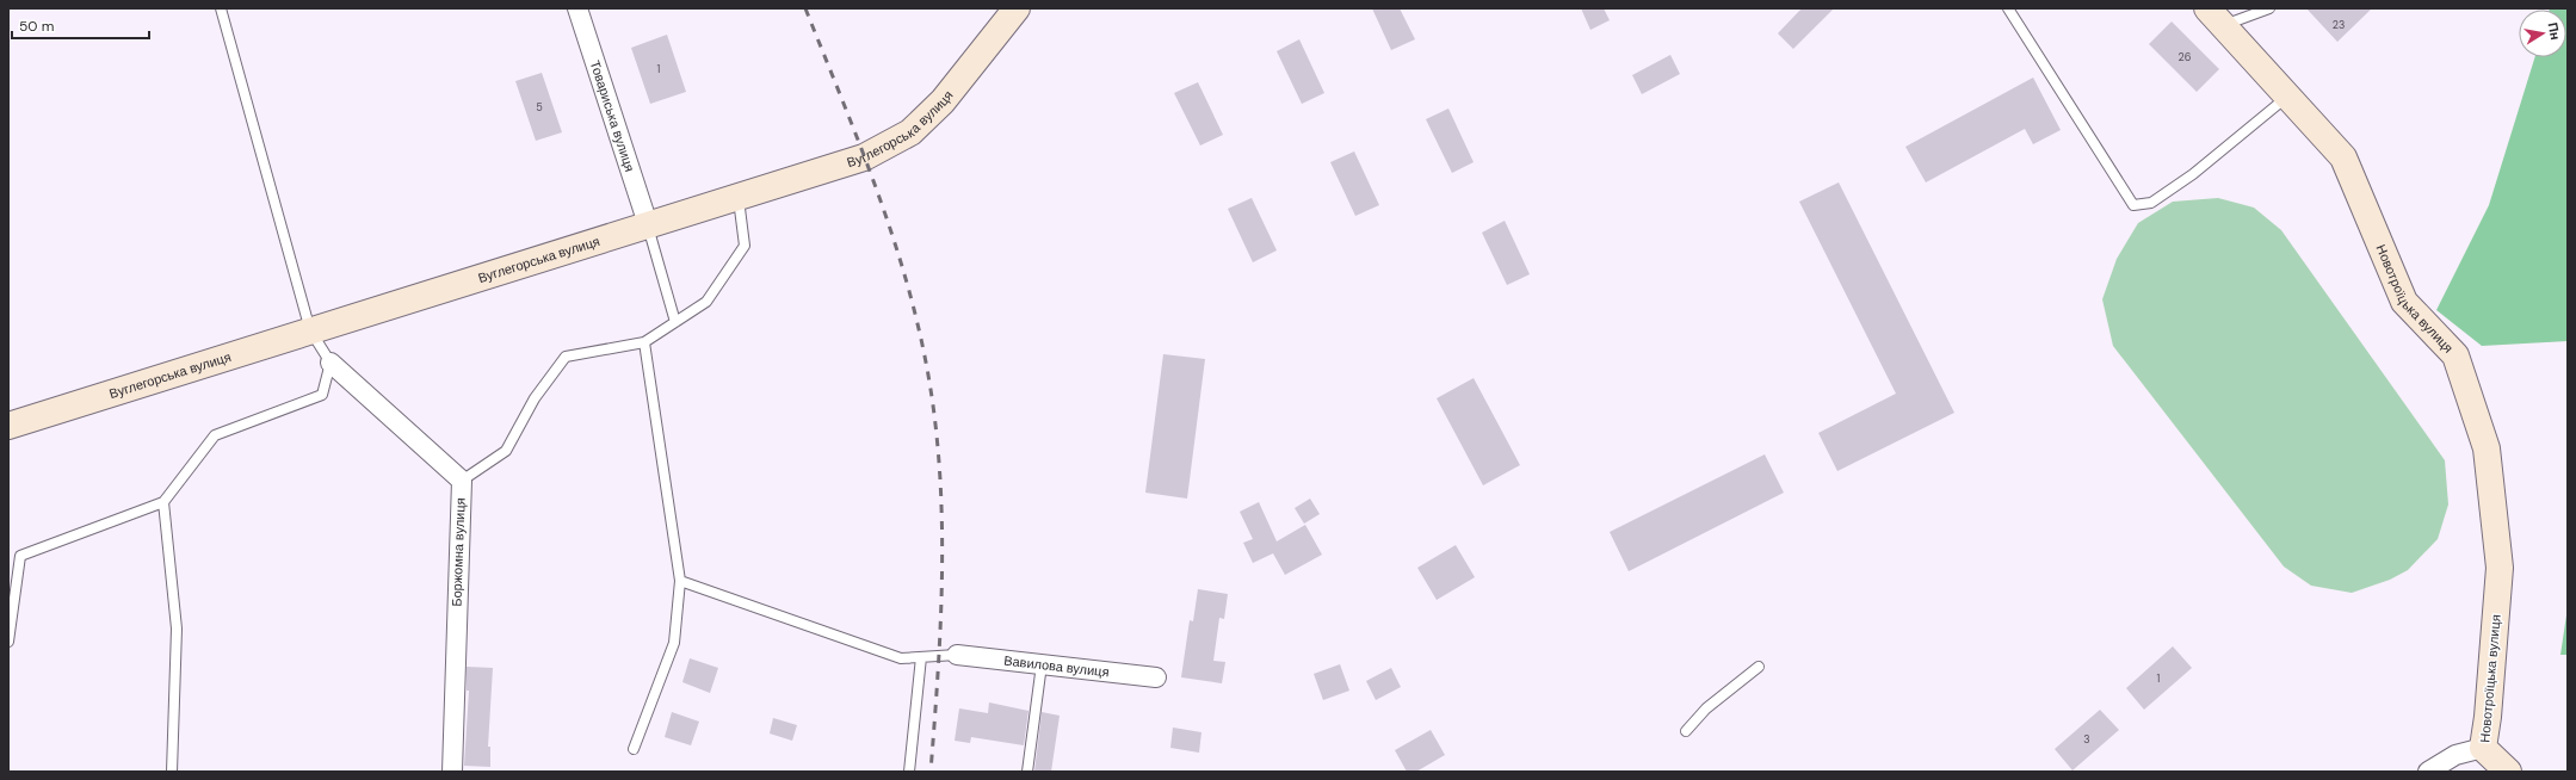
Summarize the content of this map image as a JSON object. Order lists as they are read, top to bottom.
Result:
{
  "streets": {
    "main road": ["Вуглегорська вулиця", "Новотроїцька вулиця"],
    "street": ["Товариська вулиця", "Боржомна вулиця", "Вавилова вулиця"]
  },
  "crossings": [
    ["Товариська вулиця", "Вуглегорська вулиця"]
  ],
  "house_numbers": [
    "23",
    "26",
    "1",
    "5",
    "1",
    "3"
  ],
  "scale_bar": "50 m",
  "north": "right"
}
